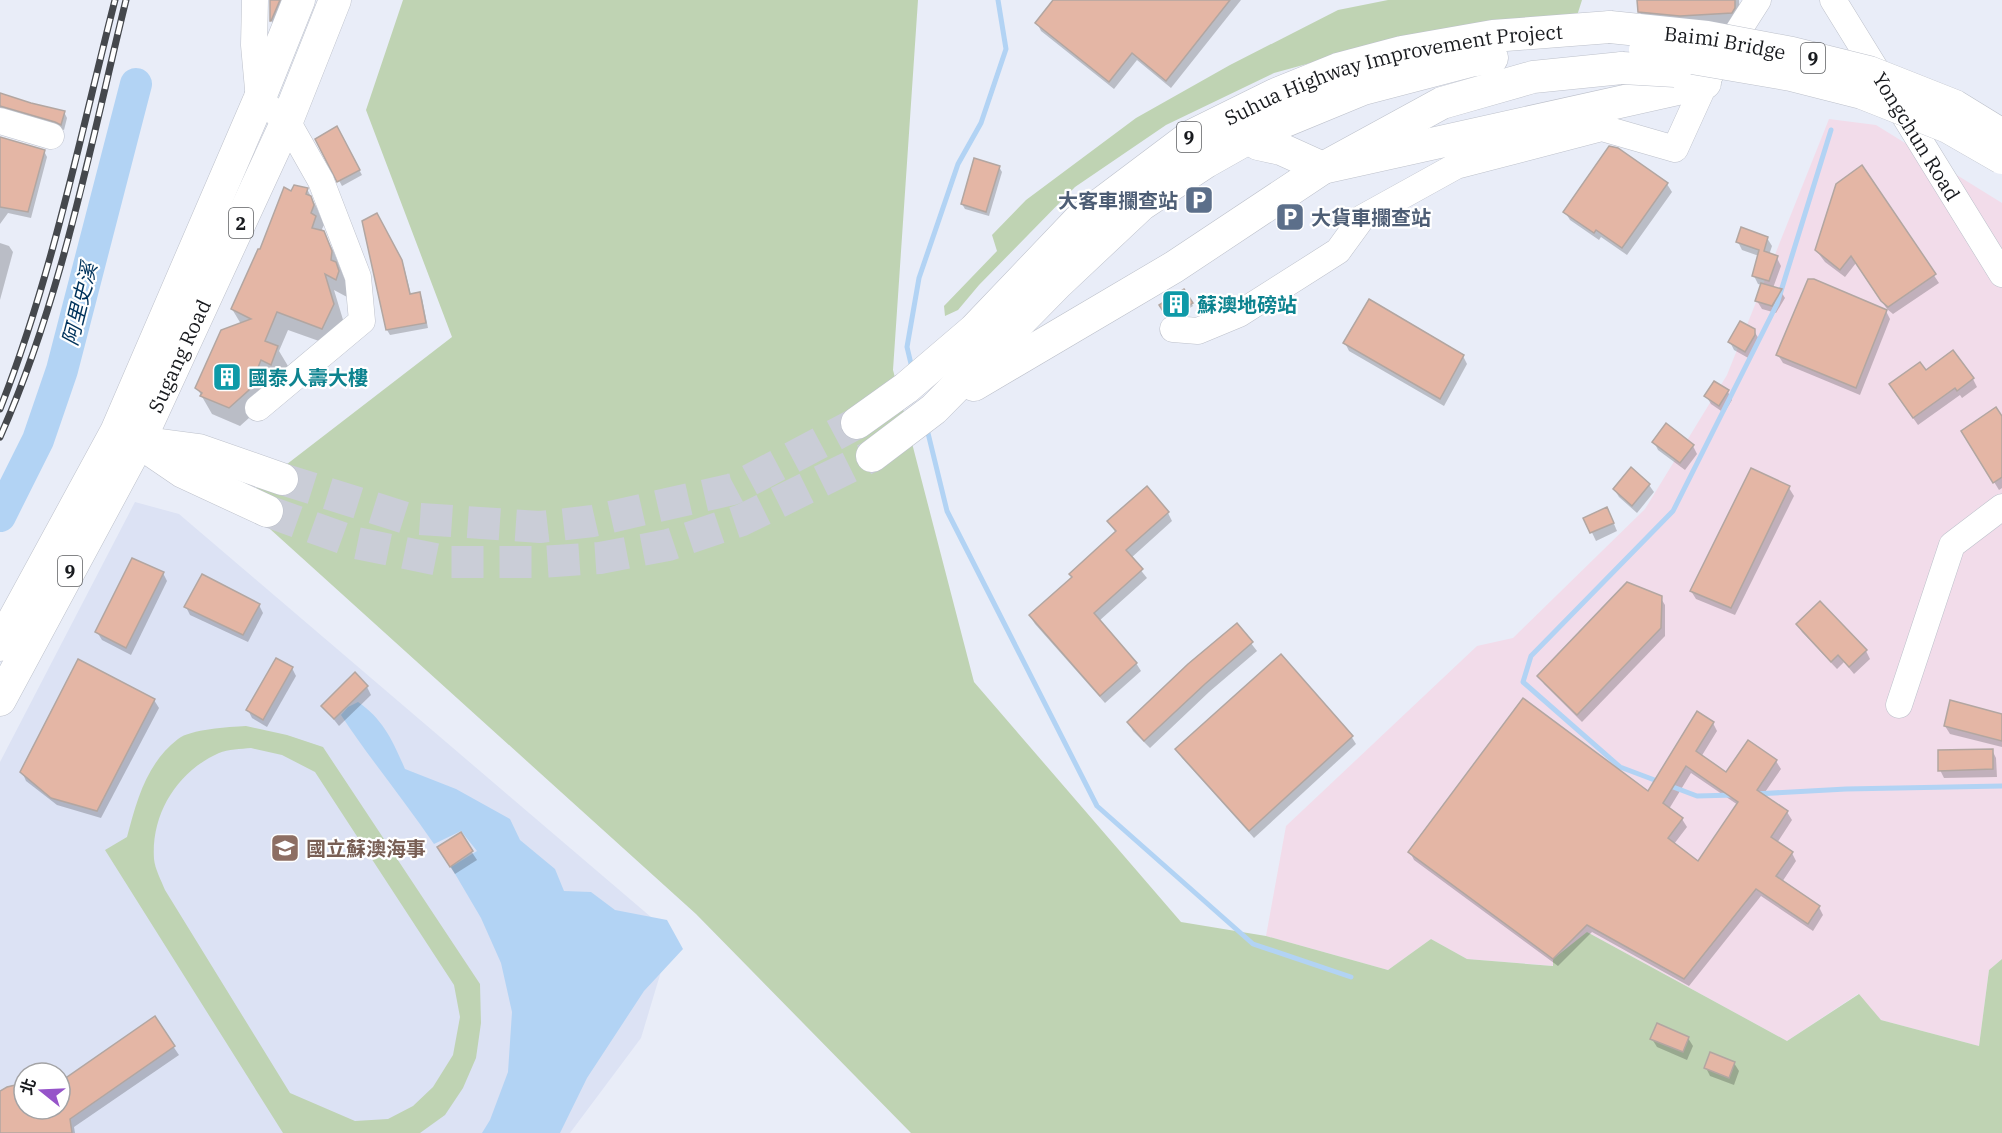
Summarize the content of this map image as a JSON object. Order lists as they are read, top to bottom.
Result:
{
  "streets": {
    "main road": [
      "Baimi Bridge",
      "9",
      "Suhua Highway Improvement Project",
      "2",
      "Sugang Road"
    ],
    "street": ["Yongchun Road"]
  },
  "crossings": [
    ["Baimi Bridge", "Suhua Highway Improvement Project"]
  ],
  "water": ["阿里史溪"],
  "places": {
    "parking": ["大客車攔查站", "大貨車攔查站"],
    "building": ["蘇澳地磅站", "國泰人壽大樓"],
    "school or university": ["國立蘇澳海事"]
  },
  "north": "left"
}
